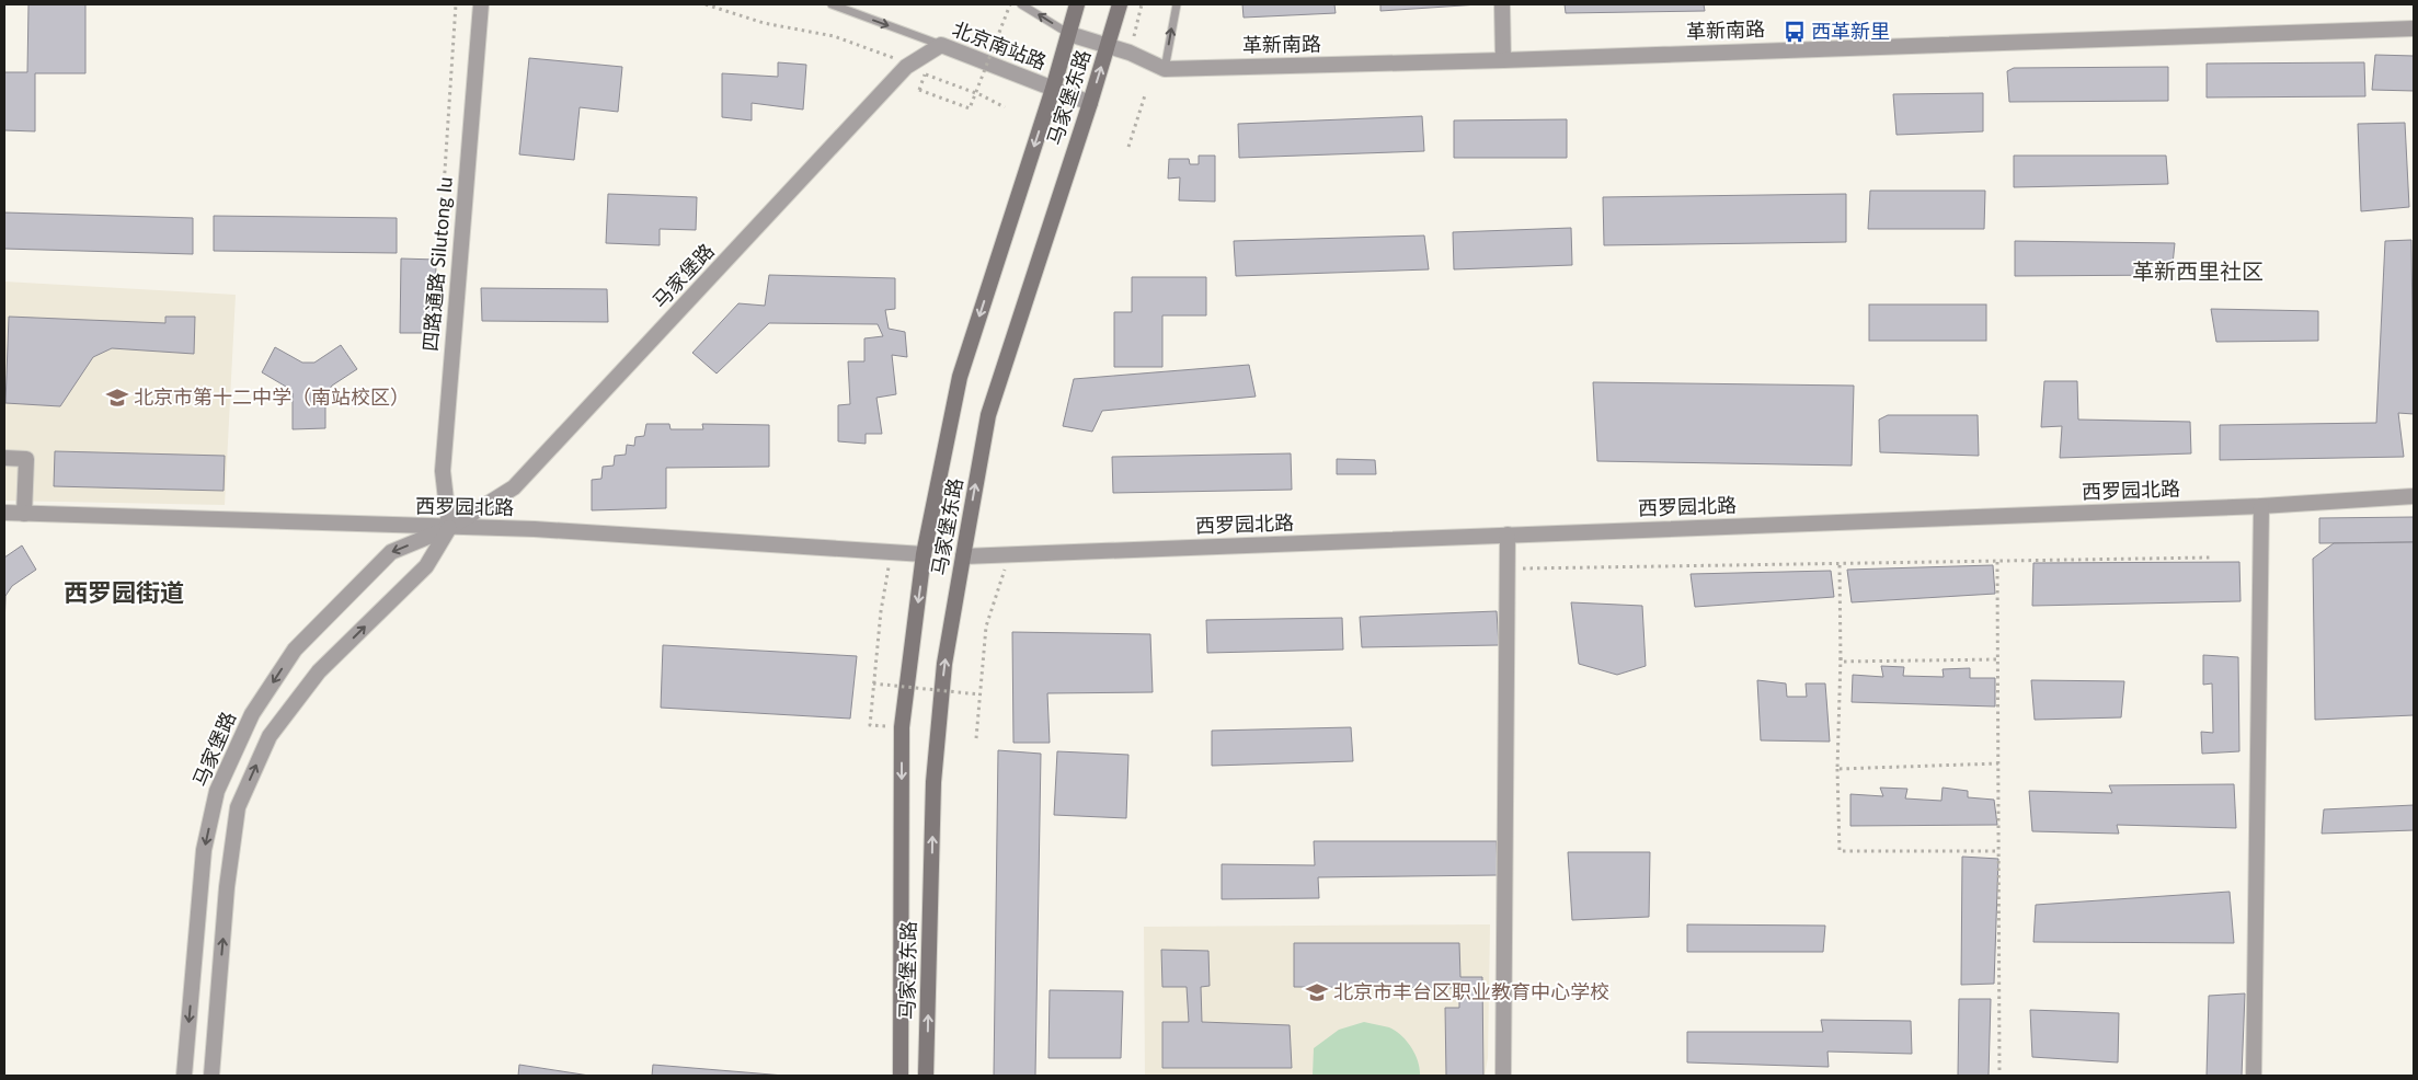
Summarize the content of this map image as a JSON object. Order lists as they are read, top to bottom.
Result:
{
  "streets": {
    "main road": ["马家堡东路"],
    "street": [
      "革新南路",
      "北京南站路",
      "四路通路 Silutong lu",
      "马家堡路",
      "西罗园北路"
    ]
  },
  "crossings": [
    ["革新南路", "北京南站路"],
    ["革新南路", "马家堡东路"],
    ["北京南站路", "马家堡东路"],
    ["北京南站路", "马家堡路"],
    ["马家堡东路", "西罗园北路"],
    ["四路通路 Silutong lu", "马家堡路"],
    ["四路通路 Silutong lu", "西罗园北路"],
    ["马家堡路", "西罗园北路"]
  ],
  "districts": ["革新西里社区", "西罗园街道"],
  "places": {
    "bus stop": ["西革新里"],
    "school or university": ["北京市第十二中学（南站校区）", "北京市丰台区职业教育中心学校"]
  }
}
